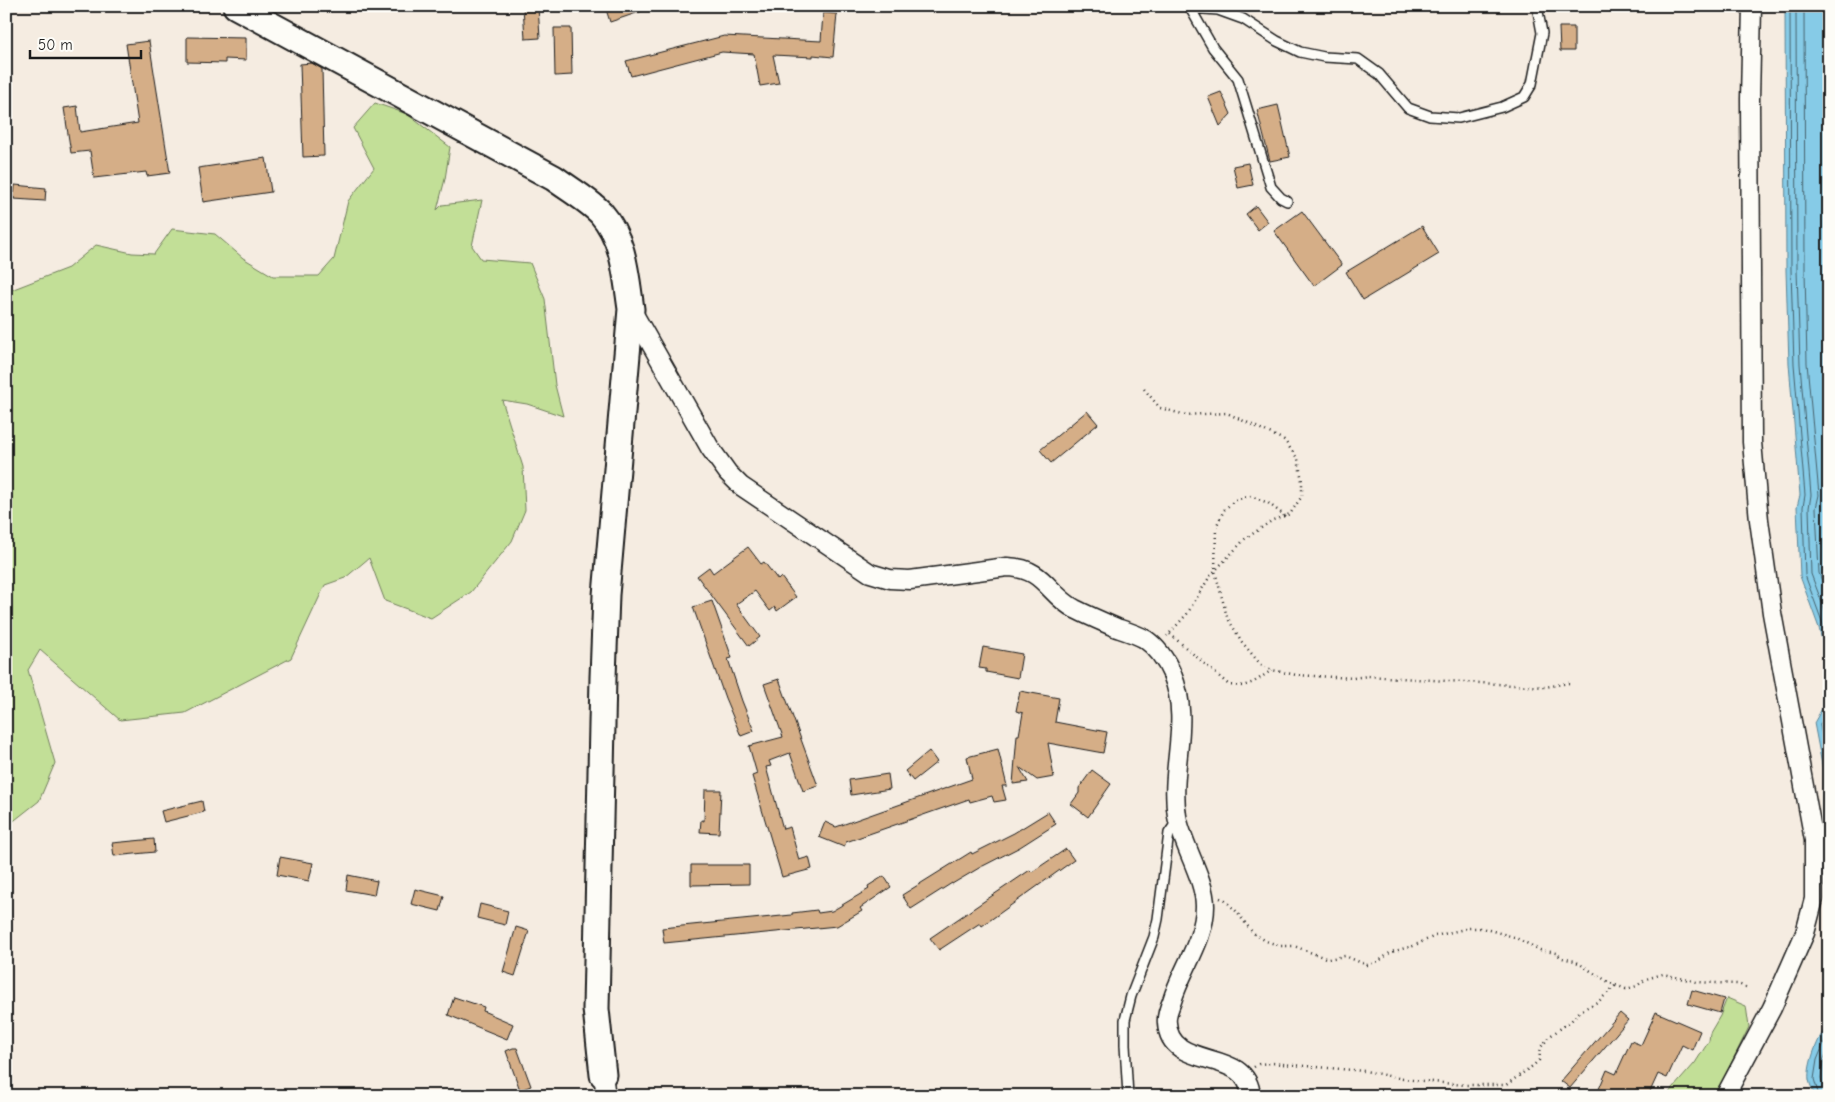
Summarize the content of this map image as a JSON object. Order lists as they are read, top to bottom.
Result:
{
  "scale_bar": "50 m"
}
